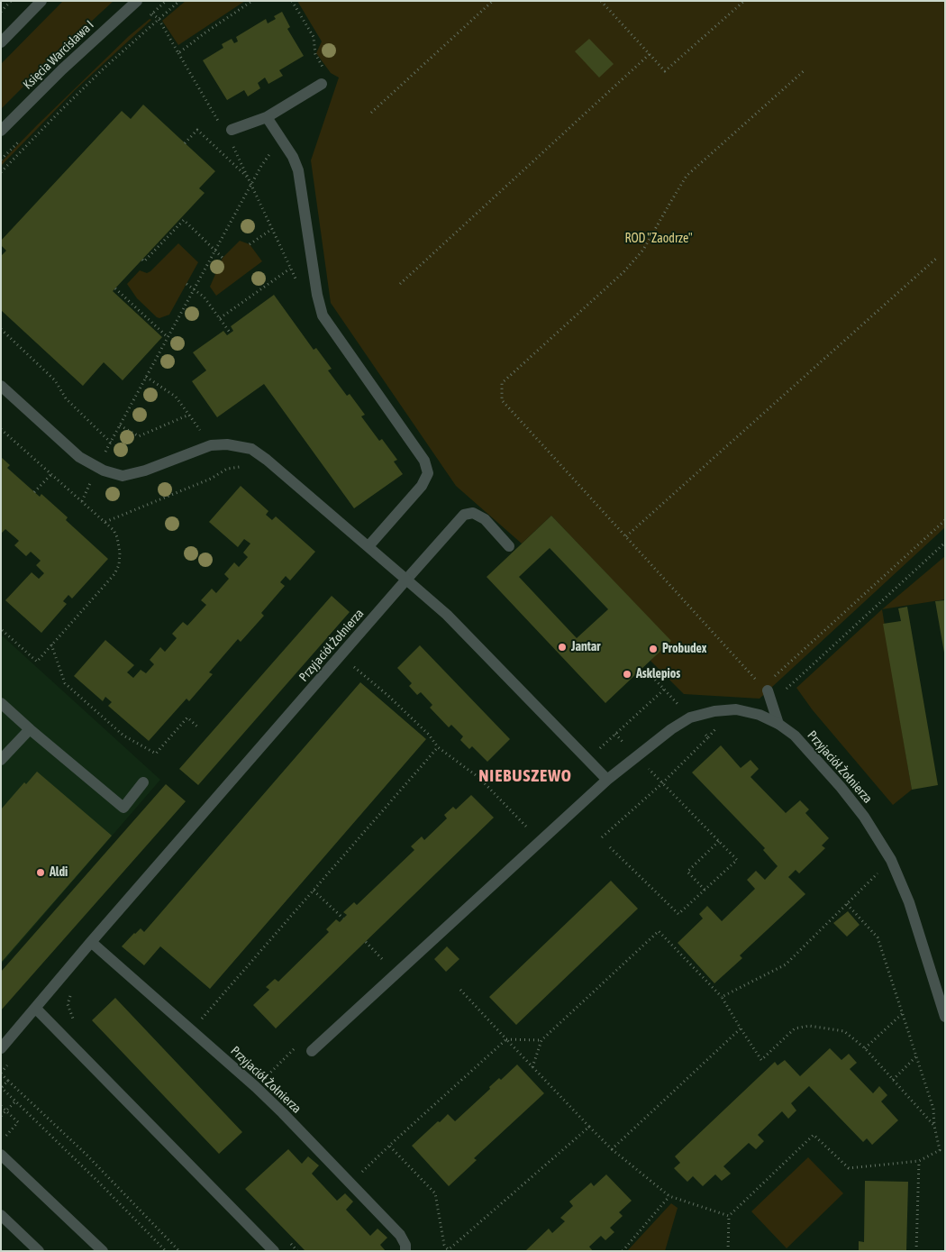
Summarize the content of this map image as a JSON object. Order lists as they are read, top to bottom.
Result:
{
  "streets": {
    "street": ["Księcia Warcisława I", "Przyjaciół Żołnierza"]
  },
  "districts": ["NIEBUSZEWO"],
  "parks": ["ROD \"Zaodrze\""],
  "places": [
    "Jantar",
    "Probudex",
    "Asklepios",
    "Aldi"
  ]
}
